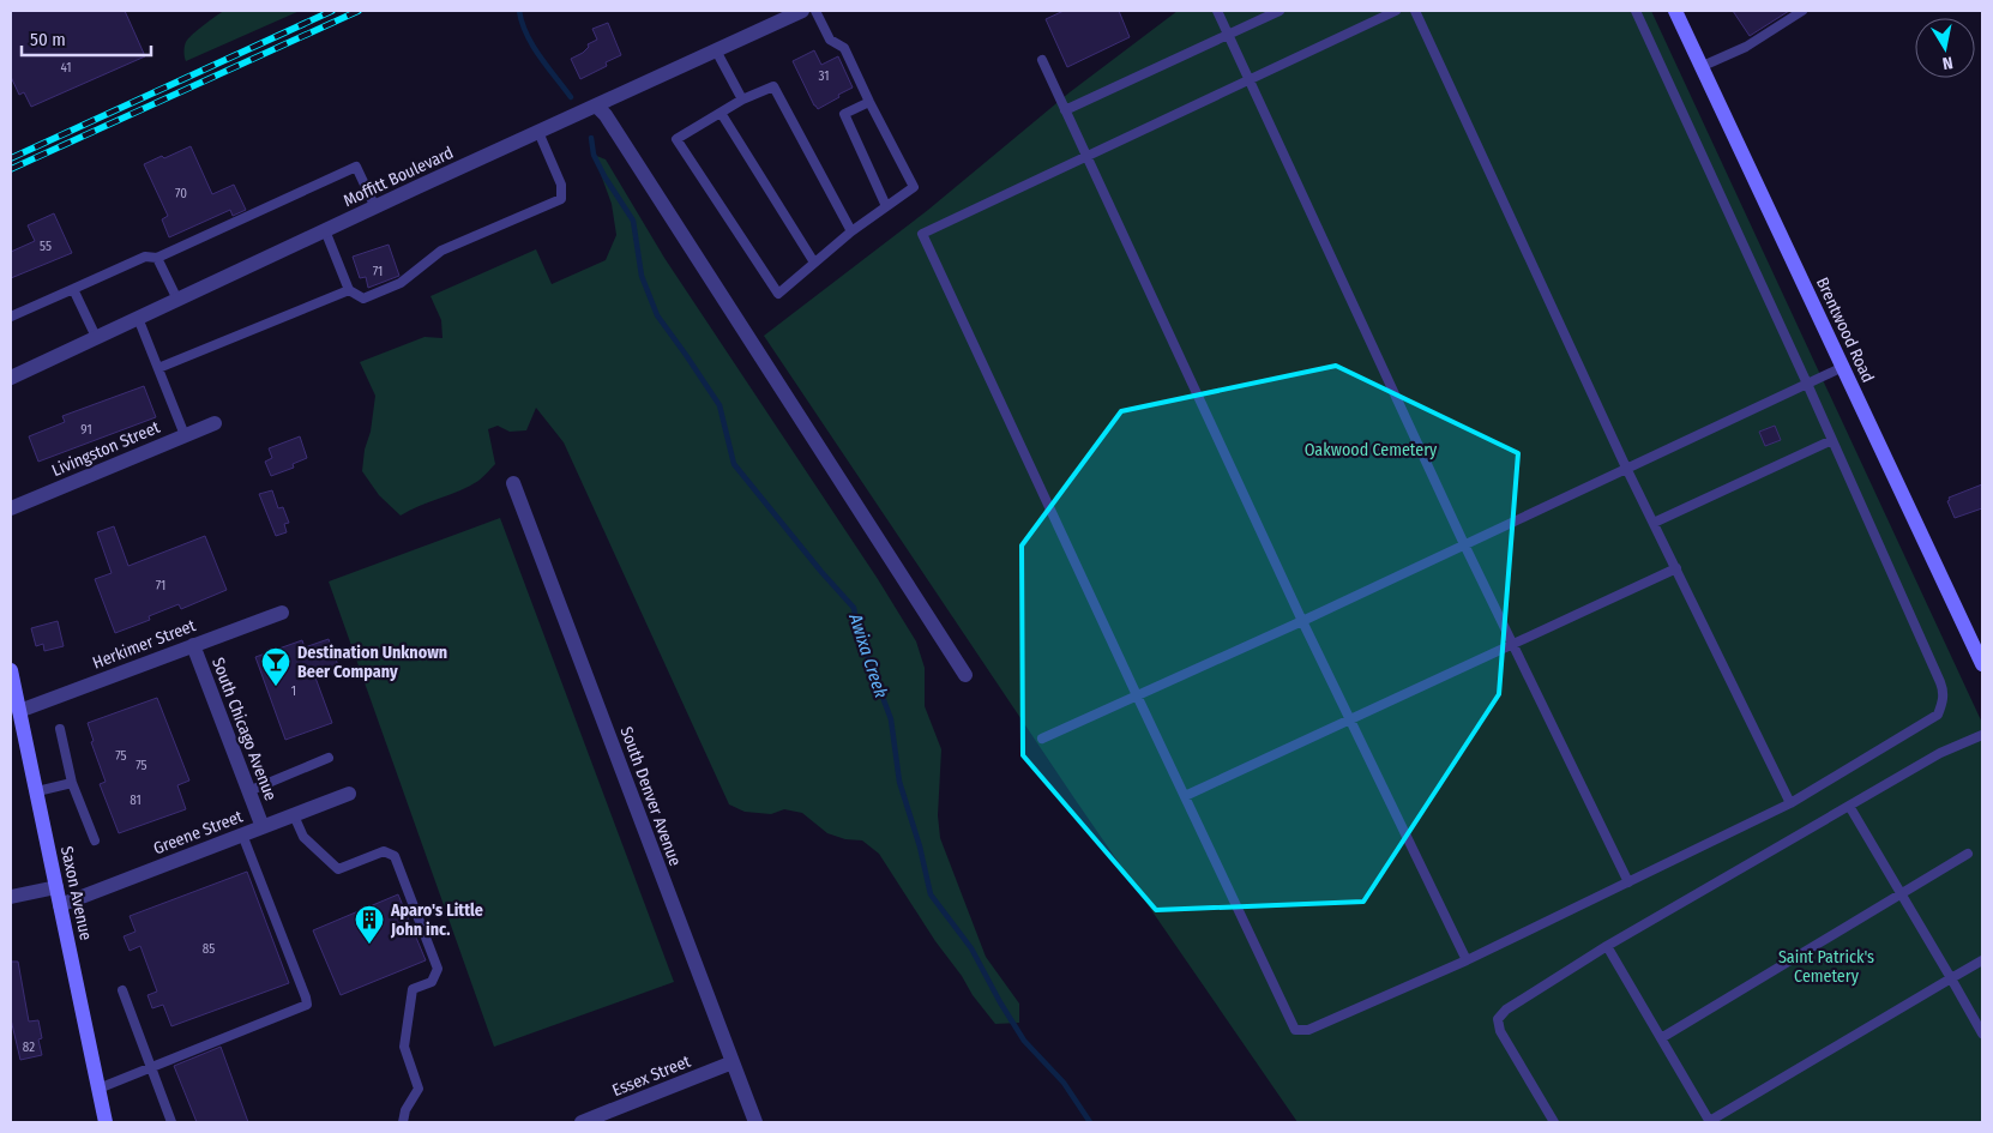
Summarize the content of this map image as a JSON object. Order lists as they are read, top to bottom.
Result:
{
  "streets": {
    "street": [
      "Moffitt Boulevard",
      "Brentwood Road",
      "Livingston Street",
      "Herkimer Street",
      "South Chicago Avenue",
      "South Denver Avenue",
      "Greene Street",
      "Saxon Avenue",
      "Essex Street"
    ]
  },
  "crossings": [
    ["Herkimer Street", "South Chicago Avenue"],
    ["Herkimer Street", "Saxon Avenue"],
    ["South Chicago Avenue", "Greene Street"],
    ["South Denver Avenue", "Essex Street"],
    ["Greene Street", "Saxon Avenue"]
  ],
  "water": ["Awixa Creek"],
  "parks": ["Oakwood Cemetery", "Saint Patrick's Cemetery"],
  "places": {
    "bar": ["Destination Unknown Beer Company"],
    "building": ["Aparo's Little John inc."]
  },
  "house_numbers": [
    "41",
    "31",
    "70",
    "55",
    "71",
    "91",
    "71",
    "1",
    "75",
    "75",
    "81",
    "85",
    "82"
  ],
  "scale_bar": "50 m",
  "north": "bottom"
}
